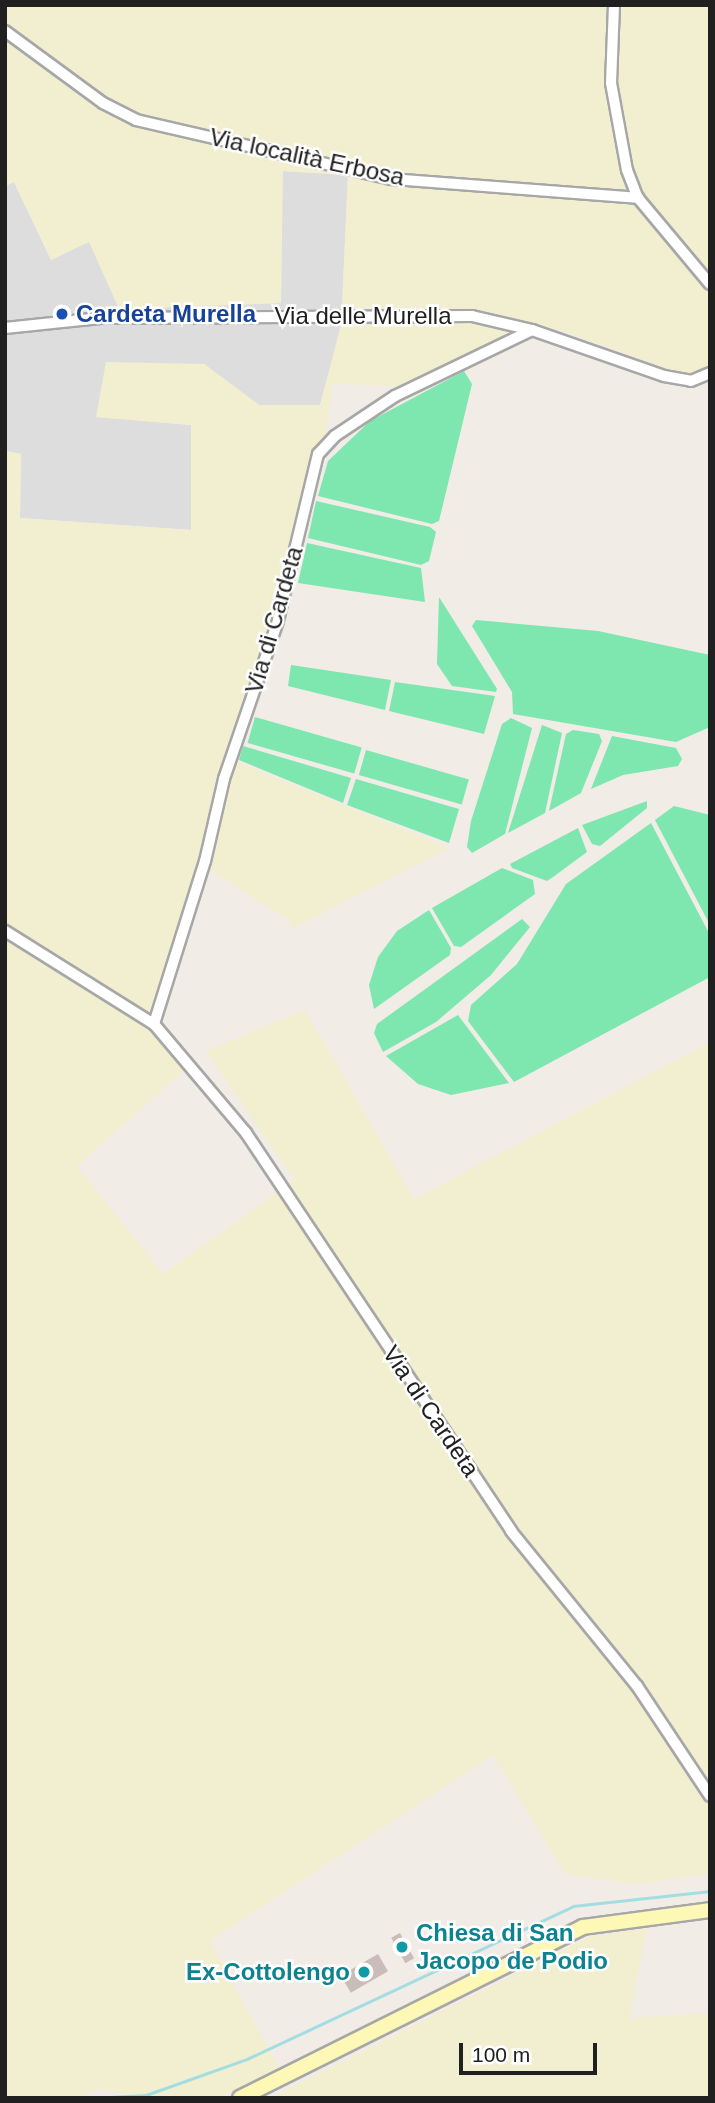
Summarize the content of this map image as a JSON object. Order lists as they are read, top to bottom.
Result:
{
  "streets": {
    "street": ["Via località Erbosa", "Via delle Murella", "Via di Cardeta"]
  },
  "crossings": [
    ["Via delle Murella", "Via di Cardeta"]
  ],
  "places": ["Cardeta Murella", "Chiesa di San Jacopo de Podio", "Ex-Cottolengo"],
  "scale_bar": "100 m"
}
